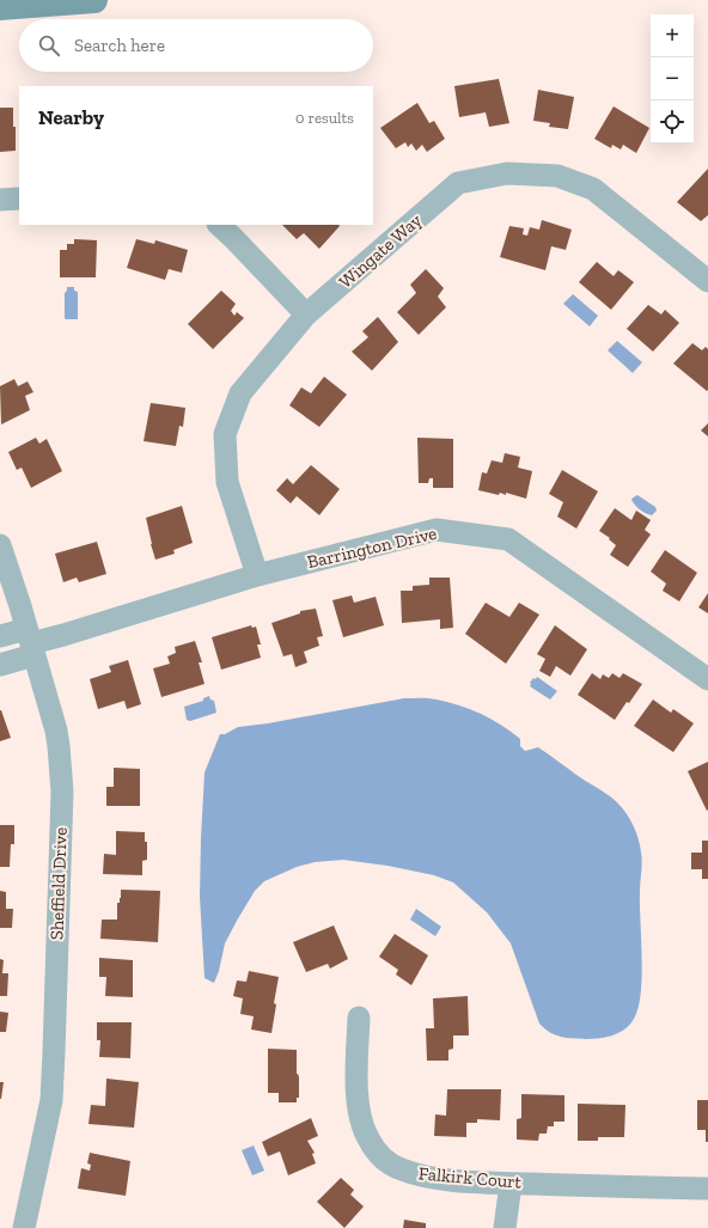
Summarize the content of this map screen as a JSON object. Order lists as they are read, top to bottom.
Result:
{
  "streets": {
    "street": [
      "Wingate Way",
      "Barrington Drive",
      "Sheffield Drive",
      "Falkirk Court"
    ]
  },
  "crossings": [
    ["Wingate Way", "Barrington Drive"],
    ["Barrington Drive", "Sheffield Drive"]
  ],
  "page": {
    "map_buttons": ["+", "−"],
    "search": "Search here",
    "heading": ["Nearby", "0 results"]
  }
}
